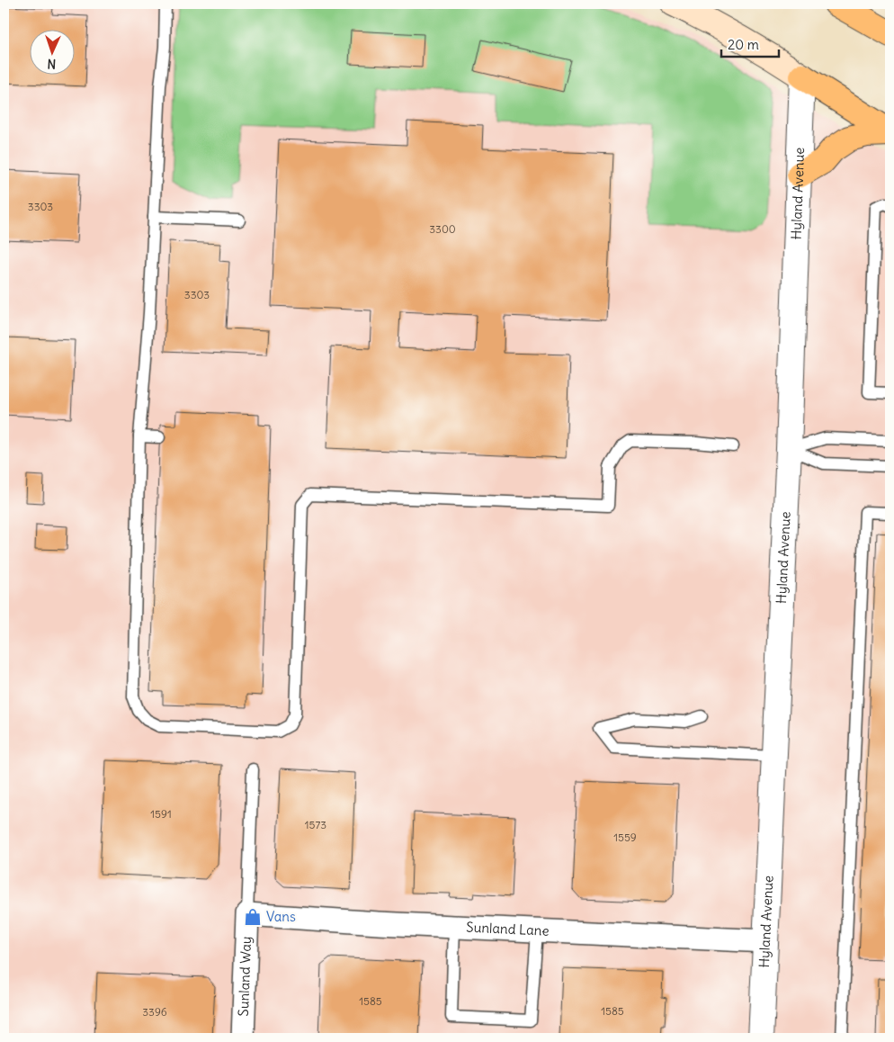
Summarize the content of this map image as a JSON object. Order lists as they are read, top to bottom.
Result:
{
  "streets": {
    "street": ["Hyland Avenue", "Sunland Lane", "Sunland Way"]
  },
  "crossings": [
    ["Hyland Avenue", "Sunland Lane"],
    ["Sunland Lane", "Sunland Way"]
  ],
  "places": {
    "shop": ["Vans"]
  },
  "house_numbers": [
    "3303",
    "3300",
    "3303",
    "1591",
    "1573",
    "1559",
    "1585",
    "1585",
    "3396"
  ],
  "scale_bar": "20 m",
  "north": "bottom"
}
